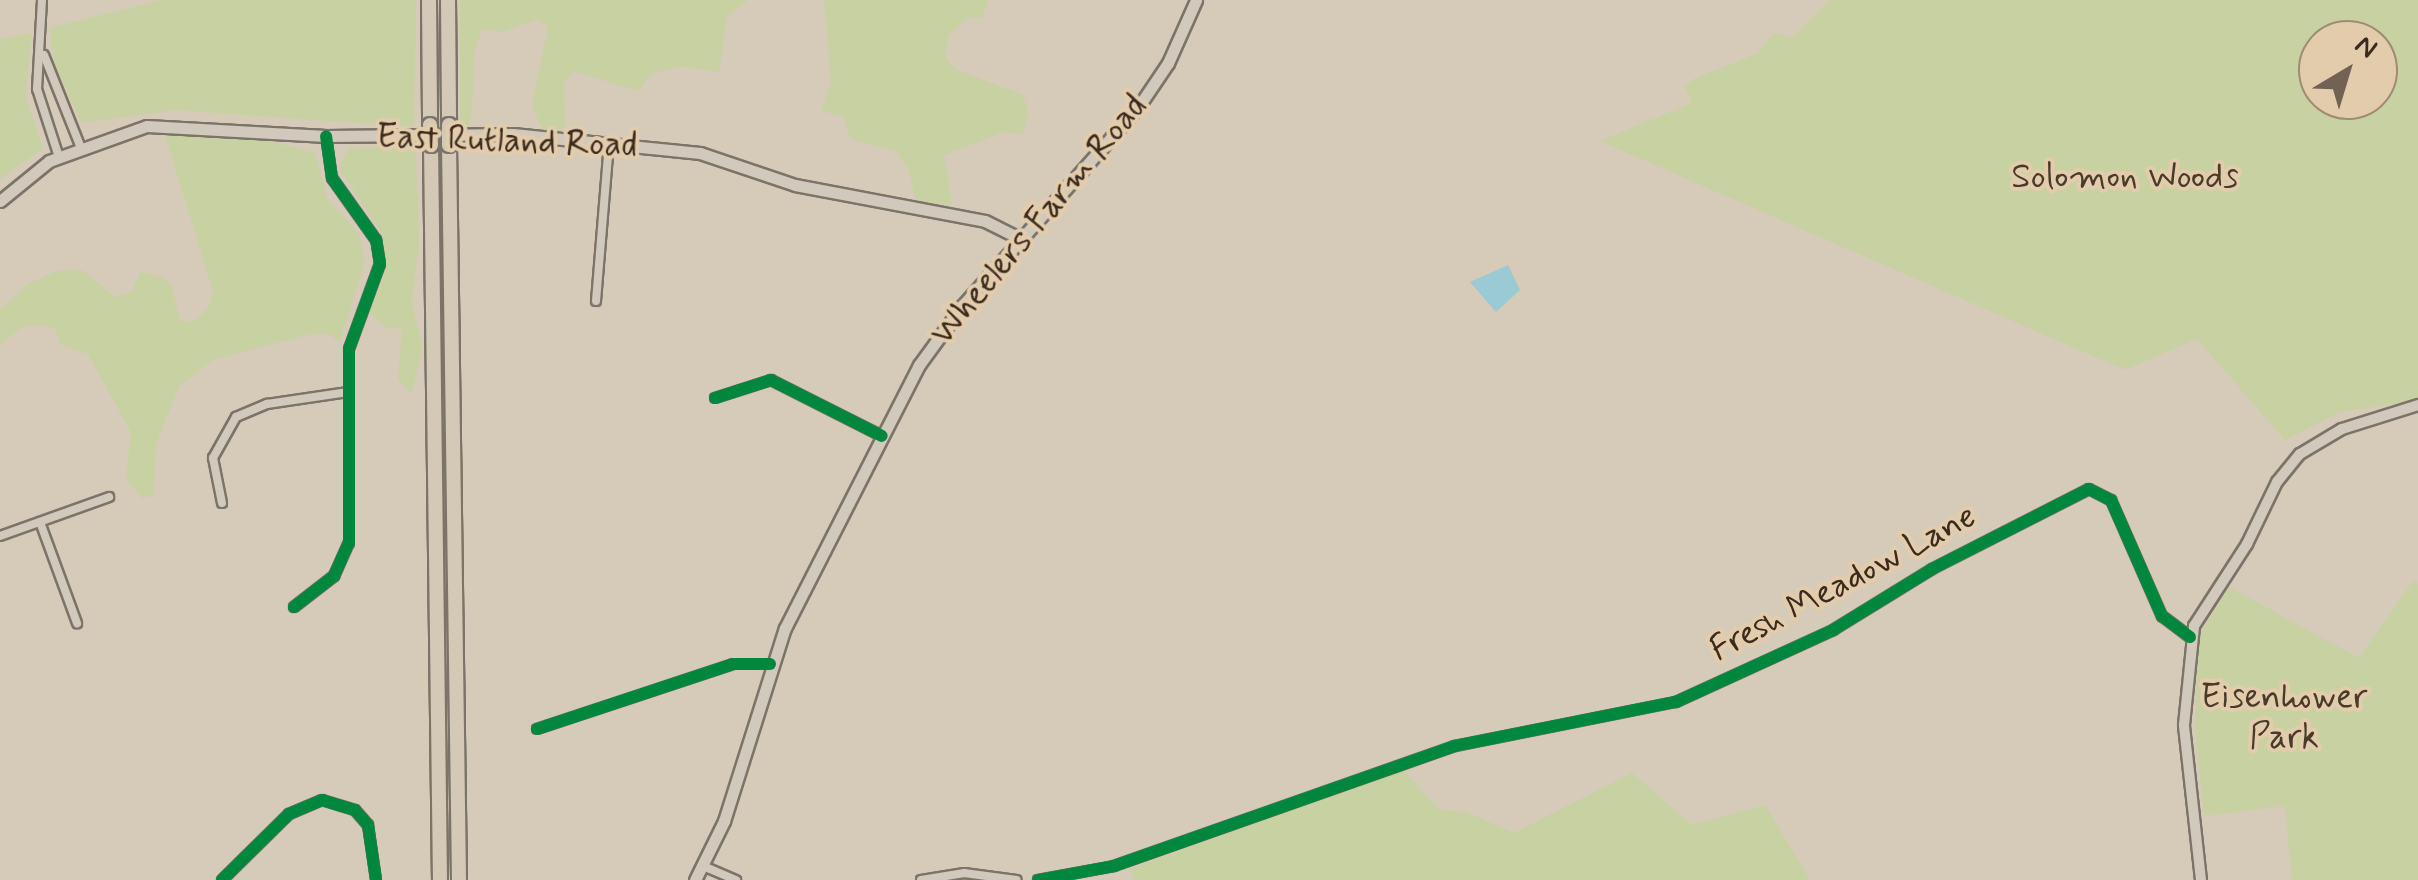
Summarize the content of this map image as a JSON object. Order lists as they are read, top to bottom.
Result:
{
  "streets": {
    "main road": ["East Rutland Road", "Wheelers Farm Road"],
    "street": ["Fresh Meadow Lane"]
  },
  "crossings": [
    ["East Rutland Road", "Wheelers Farm Road"]
  ],
  "parks": ["Solomon Woods", "Eisenhower Park"],
  "north": "top right"
}
